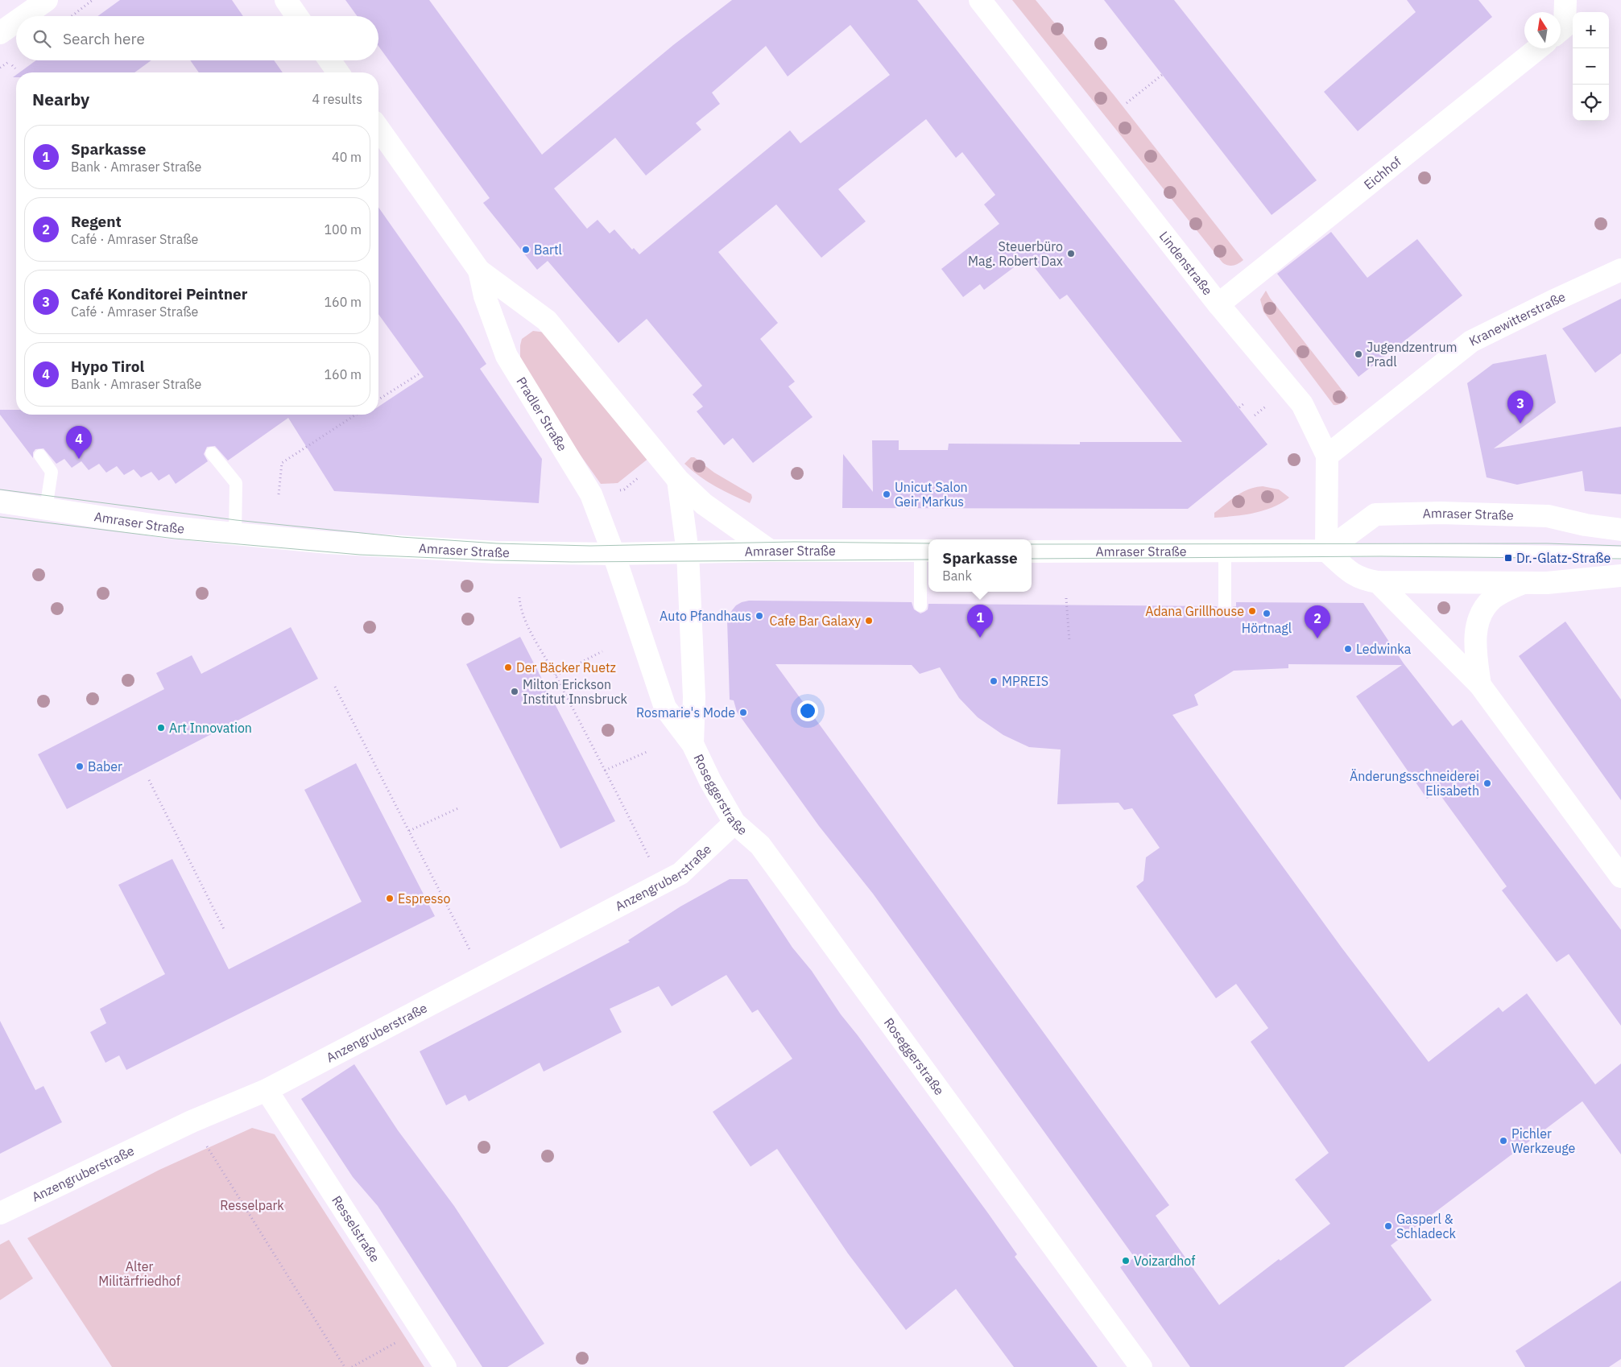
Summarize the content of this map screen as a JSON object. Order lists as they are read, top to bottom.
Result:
{
  "streets": {
    "street": [
      "Eichhof",
      "Lindenstraße",
      "Kranewitterstraße",
      "Pradler Straße",
      "Amraser Straße",
      "Roseggerstraße",
      "Anzengruberstraße",
      "Resselstraße"
    ]
  },
  "crossings": [
    ["Eichhof", "Lindenstraße"],
    ["Lindenstraße", "Kranewitterstraße"],
    ["Lindenstraße", "Amraser Straße"],
    ["Pradler Straße", "Amraser Straße"],
    ["Pradler Straße", "Roseggerstraße"],
    ["Amraser Straße", "Roseggerstraße"],
    ["Roseggerstraße", "Anzengruberstraße"],
    ["Anzengruberstraße", "Resselstraße"]
  ],
  "parks": ["Resselpark", "Alter Militärfriedhof"],
  "places": {
    "other": [
      "Bartl",
      "Steuerbüro Mag. Robert Dax",
      "Jugendzentrum Pradl",
      "Unicut Salon Geir Markus",
      "Adana Grillhouse",
      "Hörtnagl",
      "Auto Pfandhaus",
      "Cafe Bar Galaxy",
      "Ledwinka",
      "Der Bäcker Ruetz",
      "MPREIS",
      "Milton Erickson Institut Innsbruck",
      "Rosmarie's Mode",
      "Art Innovation",
      "Baber",
      "Änderungsschneiderei Elisabeth",
      "Espresso",
      "Pichler Werkzeuge",
      "Gasperl & Schladeck",
      "Voizardhof"
    ],
    "transit": ["Dr.-Glatz-Straße"]
  },
  "north": "top",
  "page": {
    "map_buttons": ["+", "−"],
    "search": "Search here",
    "heading": ["Nearby", "4 results"],
    "list": [
      {
        "mark": "1",
        "name": "Sparkasse",
        "note": "Bank · Amraser Straße",
        "value": "40 m"
      },
      {
        "mark": "2",
        "name": "Regent",
        "note": "Café · Amraser Straße",
        "value": "100 m"
      },
      {
        "mark": "3",
        "name": "Café Konditorei Peintner",
        "note": "Café · Amraser Straße",
        "value": "160 m"
      },
      {
        "mark": "4",
        "name": "Hypo Tirol",
        "note": "Bank · Amraser Straße",
        "value": "160 m"
      }
    ],
    "pins": [
      "3",
      "4",
      "1",
      "2"
    ],
    "popup": ["Sparkasse", "Bank"]
  }
}
